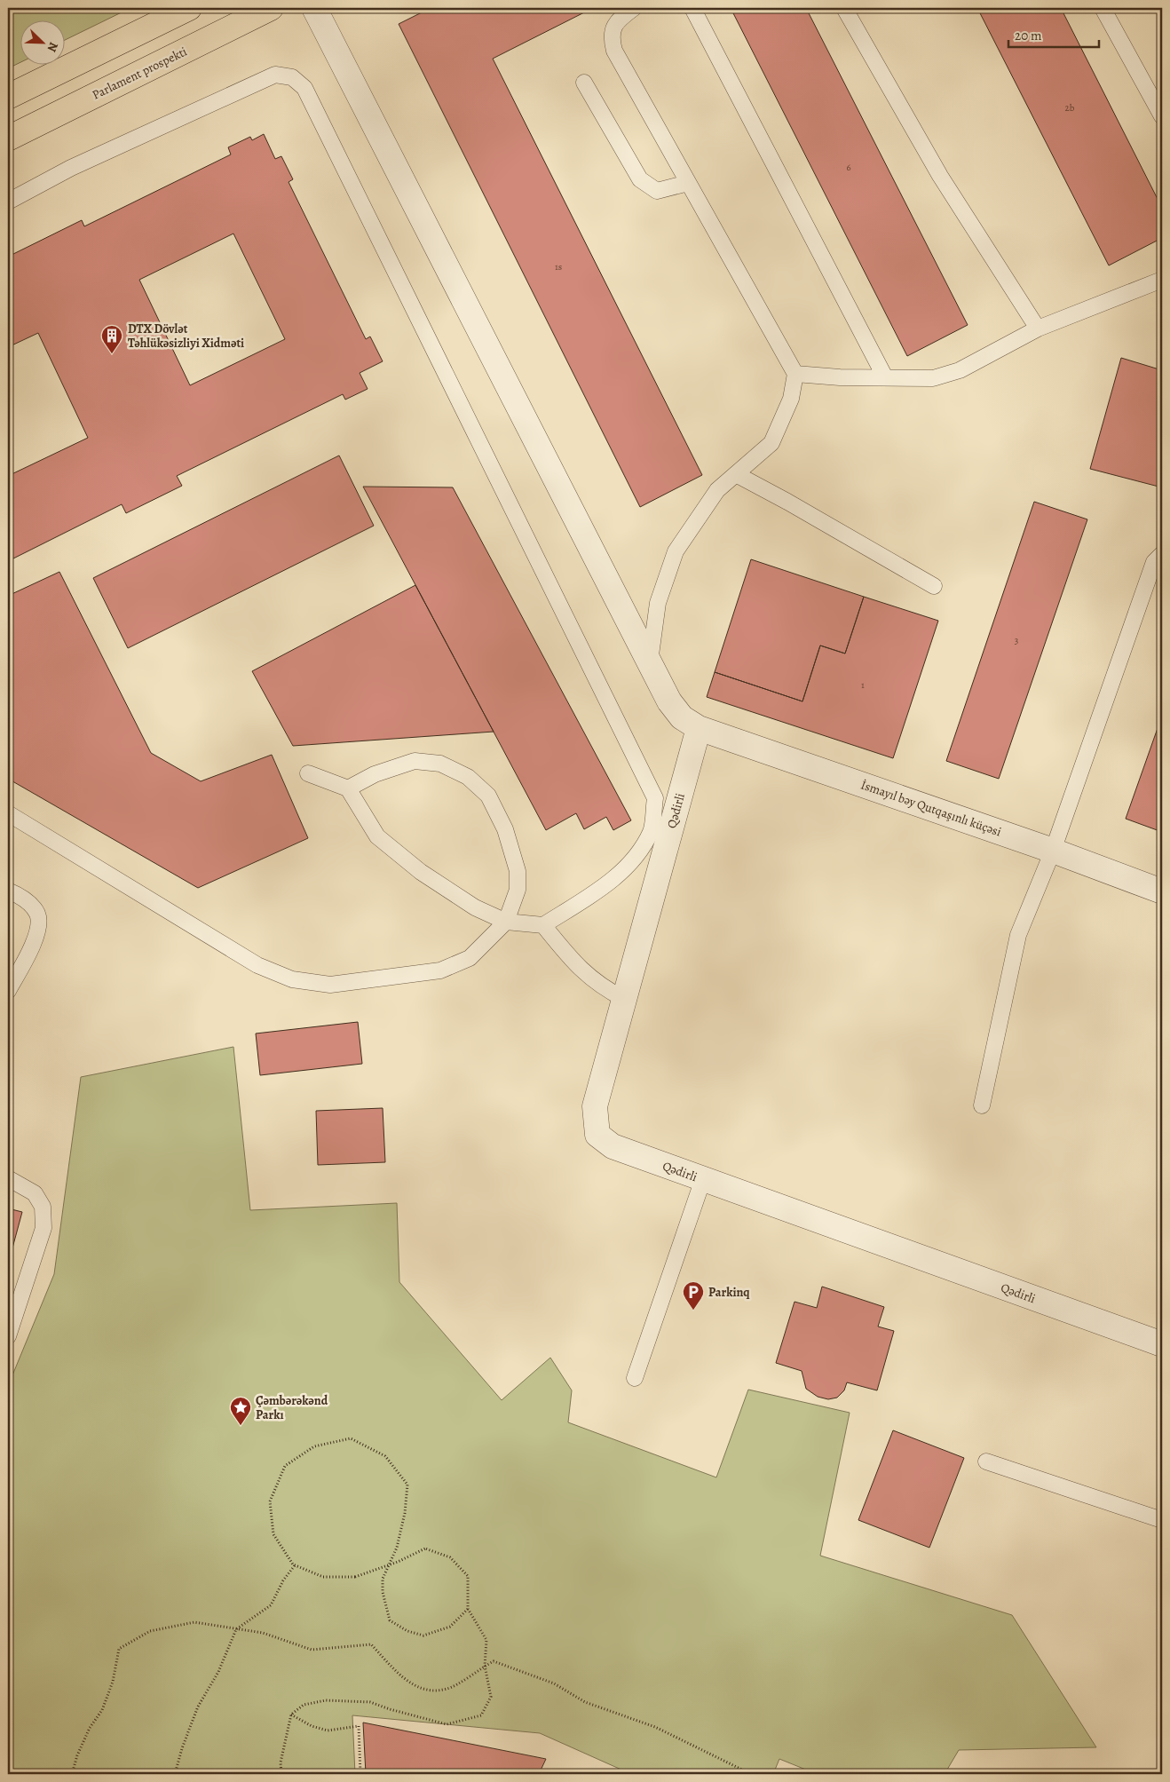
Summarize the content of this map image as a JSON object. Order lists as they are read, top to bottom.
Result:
{
  "streets": {
    "main road": ["Parlament prospekti"],
    "street": ["İsmayıl bəy Qutqaşınlı küçəsi", "Qədirli"]
  },
  "crossings": [
    ["İsmayıl bəy Qutqaşınlı küçəsi", "Qədirli"]
  ],
  "places": {
    "building": ["DTX Dövlət Təhlükəsizliyi Xidməti"],
    "parking": ["Parkinq"],
    "place": ["Çəmbərəkənd Parkı"]
  },
  "house_numbers": [
    "2b",
    "6",
    "1s",
    "3",
    "1"
  ],
  "scale_bar": "20 m",
  "north": "bottom right"
}
